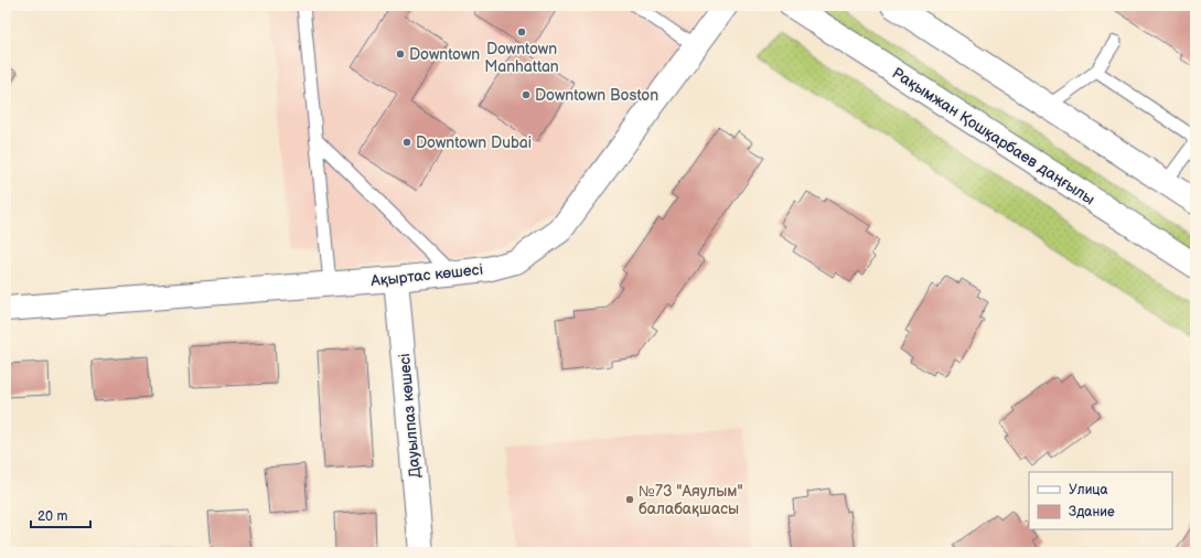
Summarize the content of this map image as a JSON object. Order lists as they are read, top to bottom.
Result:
{
  "streets": {
    "street": ["Рақымжан Қошқарбаев даңғылы", "Ақыртас көшесі", "Дауылпаз көшесі"]
  },
  "crossings": [
    ["Ақыртас көшесі", "Дауылпаз көшесі"]
  ],
  "places": [
    "Downtown Manhattan",
    "Downtown",
    "Downtown Boston",
    "Downtown Dubai",
    "№73 \"Аяулым\" балабақшасы"
  ],
  "legend": ["Улица", "Здание"],
  "scale_bar": "20 m"
}
